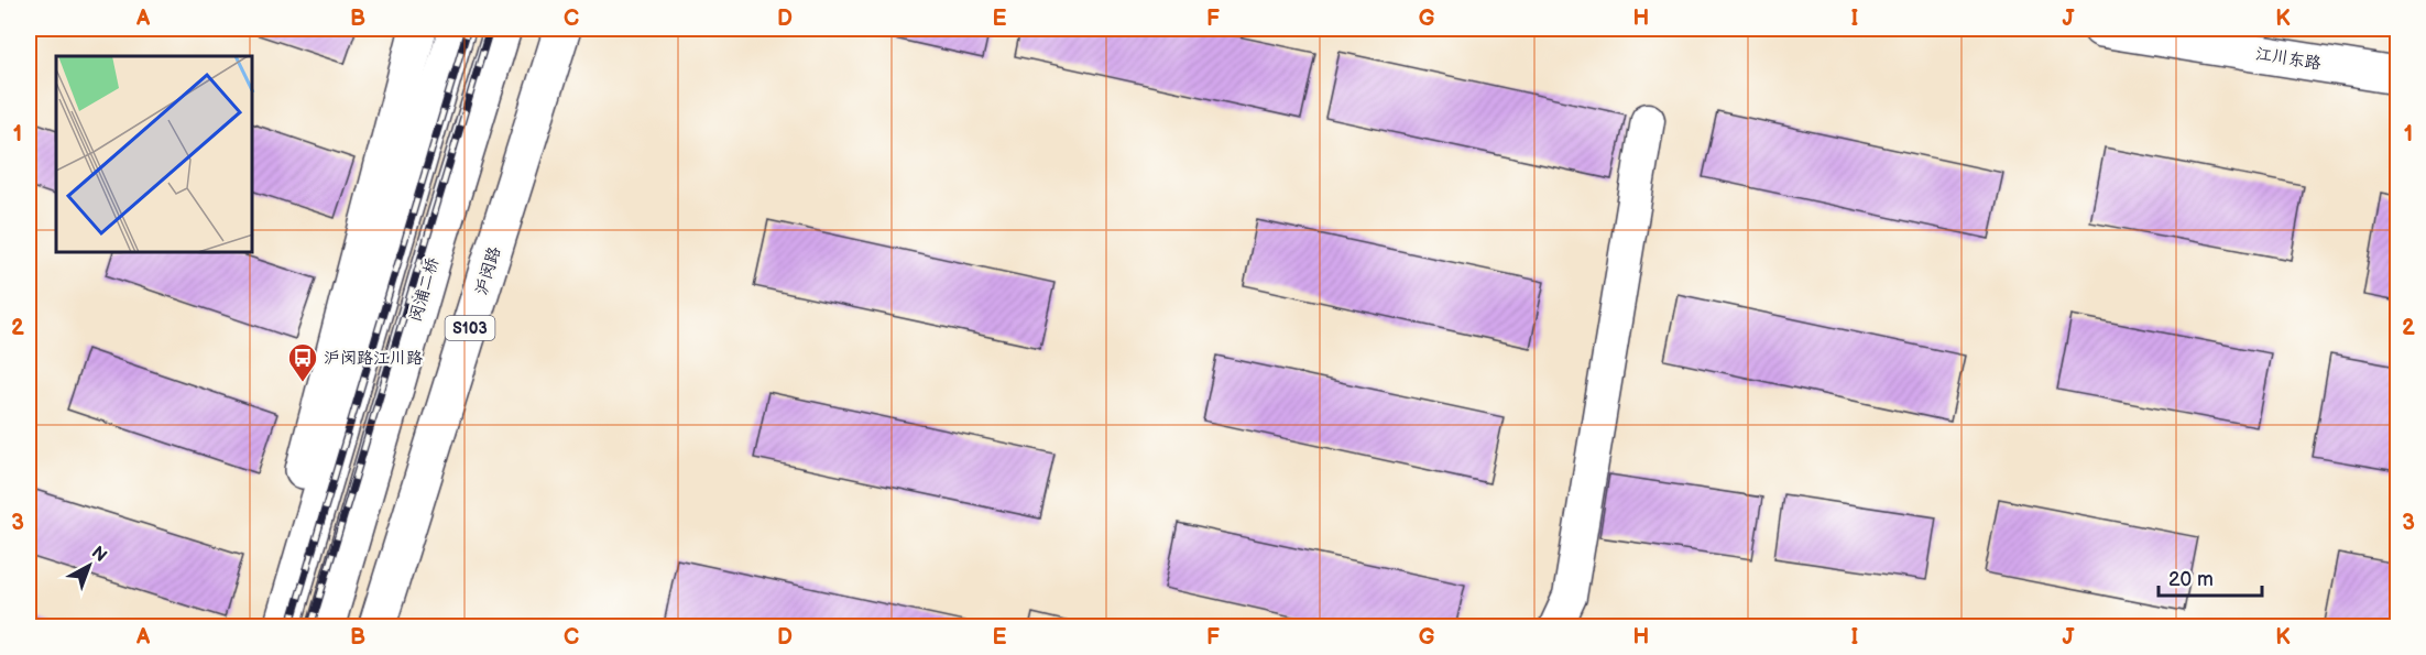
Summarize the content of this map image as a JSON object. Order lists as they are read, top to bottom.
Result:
{
  "streets": {
    "main road": [
      "江川东路",
      "沪闵路",
      "闵浦二桥",
      "S103"
    ]
  },
  "places": {
    "bus stop": ["沪闵路江川路"]
  },
  "scale_bar": "20 m",
  "north": "top right",
  "grid": {
    "columns": [
      "A",
      "B",
      "C",
      "D",
      "E",
      "F",
      "G",
      "H",
      "I",
      "J",
      "K"
    ],
    "rows": ["1", "2", "3"]
  }
}
